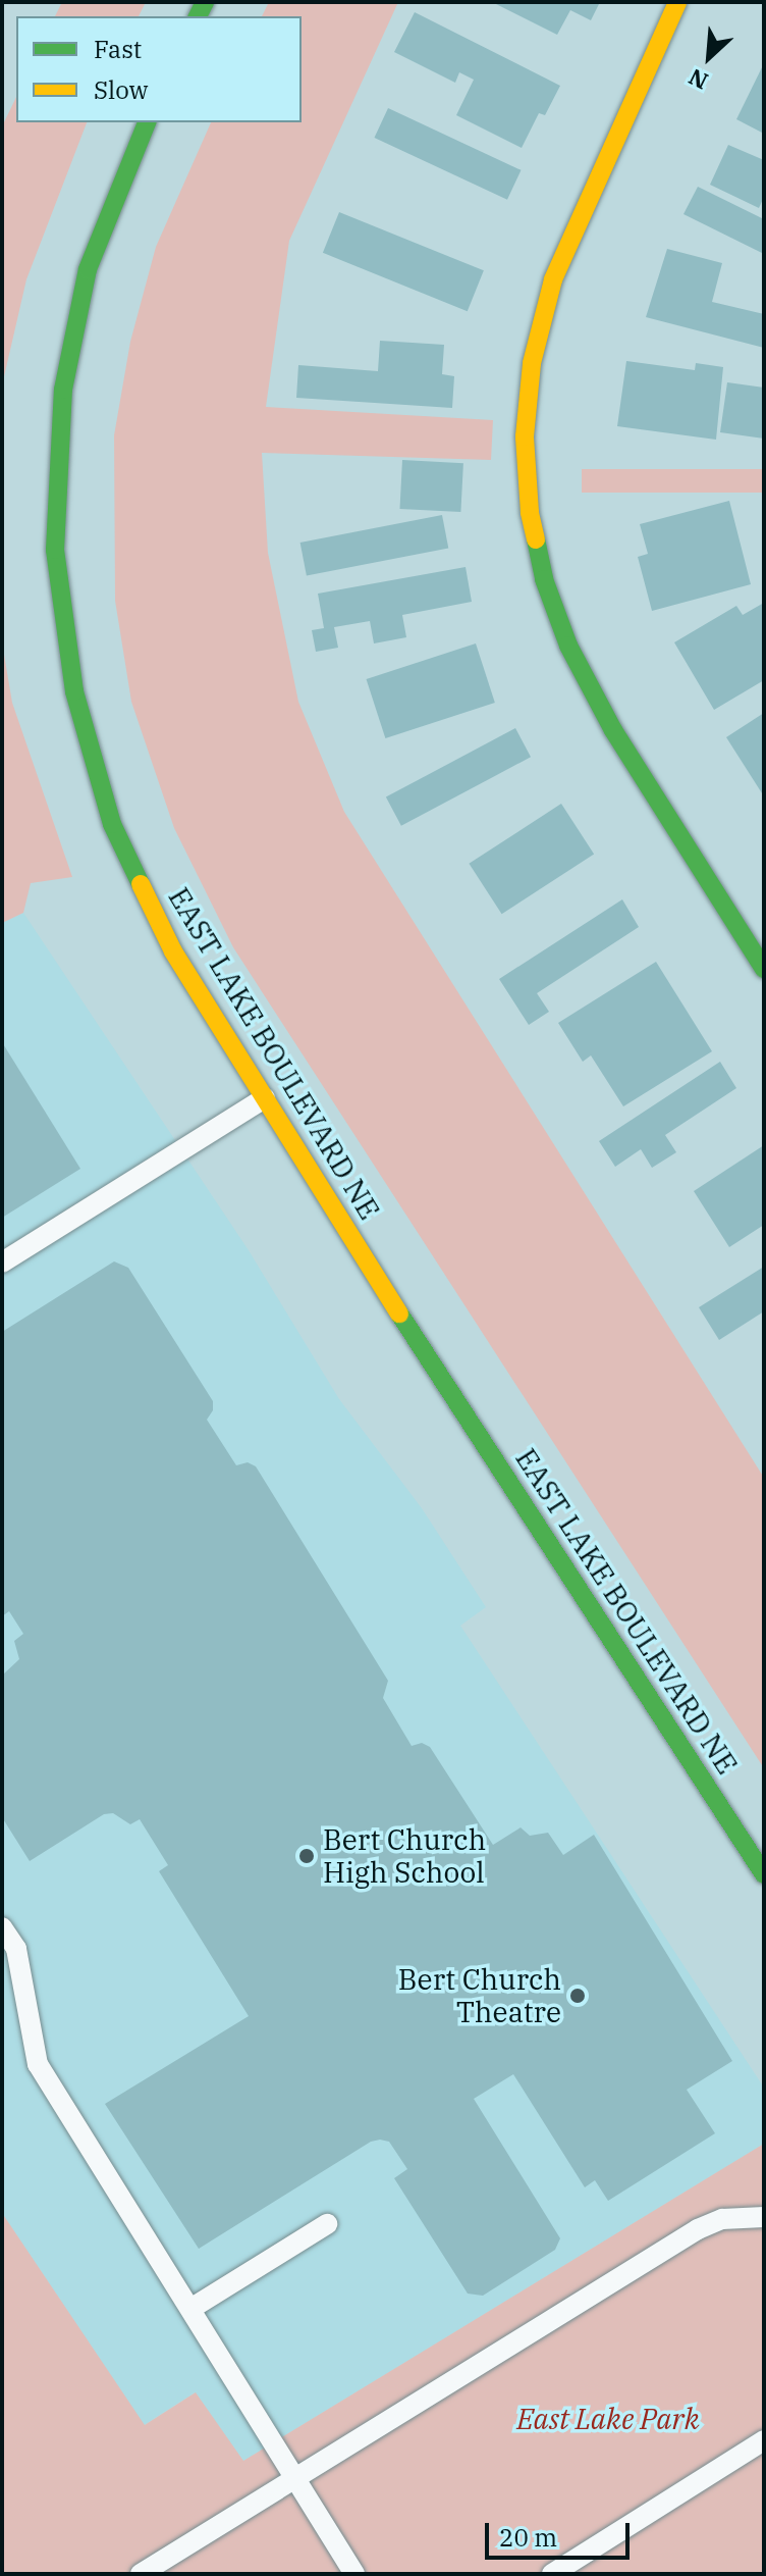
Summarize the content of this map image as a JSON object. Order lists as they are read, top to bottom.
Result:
{
  "streets": {
    "main road": ["EAST LAKE BOULEVARD NE"]
  },
  "parks": ["East Lake Park"],
  "places": ["Bert Church High School", "Bert Church Theatre"],
  "legend": ["Fast", "Slow"],
  "scale_bar": "20 m",
  "north": "bottom left"
}
